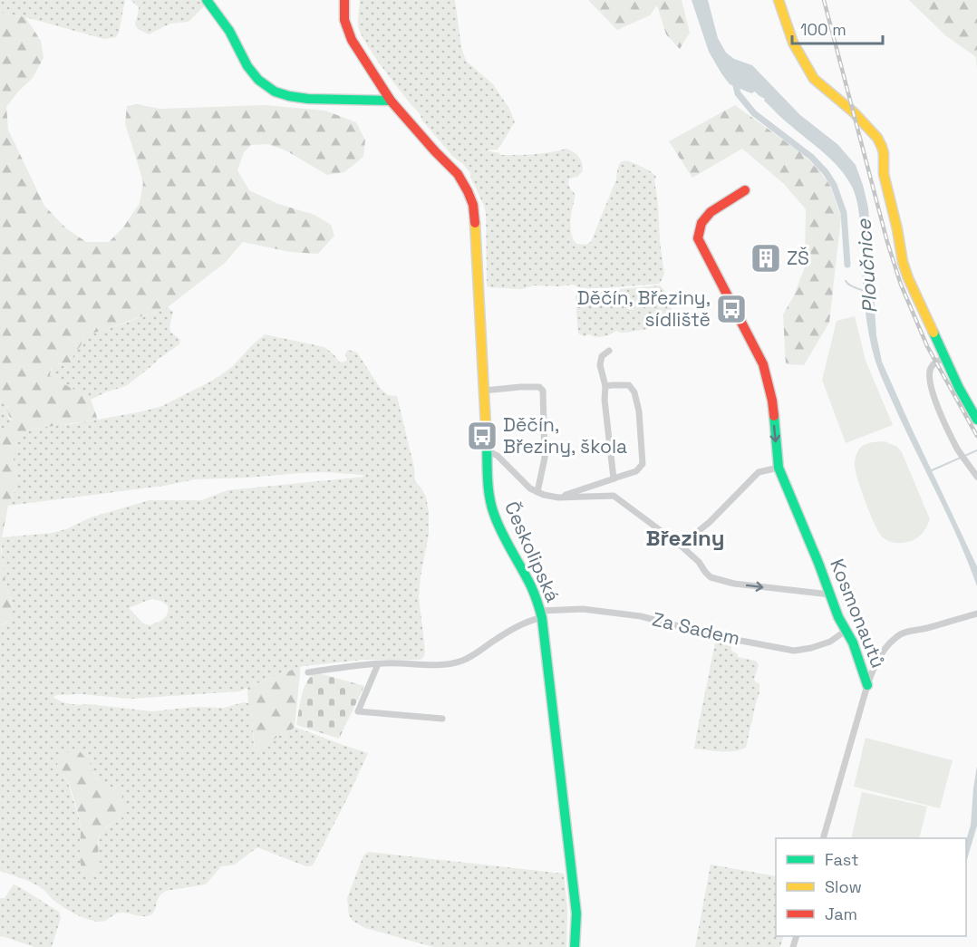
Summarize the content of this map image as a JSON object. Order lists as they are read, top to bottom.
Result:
{
  "streets": {
    "street": ["Českolipská", "Kosmonautů", "Za Sadem"]
  },
  "crossings": [
    ["Českolipská", "Za Sadem"],
    ["Kosmonautů", "Za Sadem"]
  ],
  "one_way": ["Kosmonautů"],
  "districts": ["Březiny"],
  "water": ["Ploučnice"],
  "places": {
    "building": ["ZŠ"],
    "bus stop": ["Děčín, Březiny, sídliště", "Děčín, Březiny, škola"]
  },
  "legend": ["Fast", "Slow", "Jam"],
  "scale_bar": "100 m"
}
